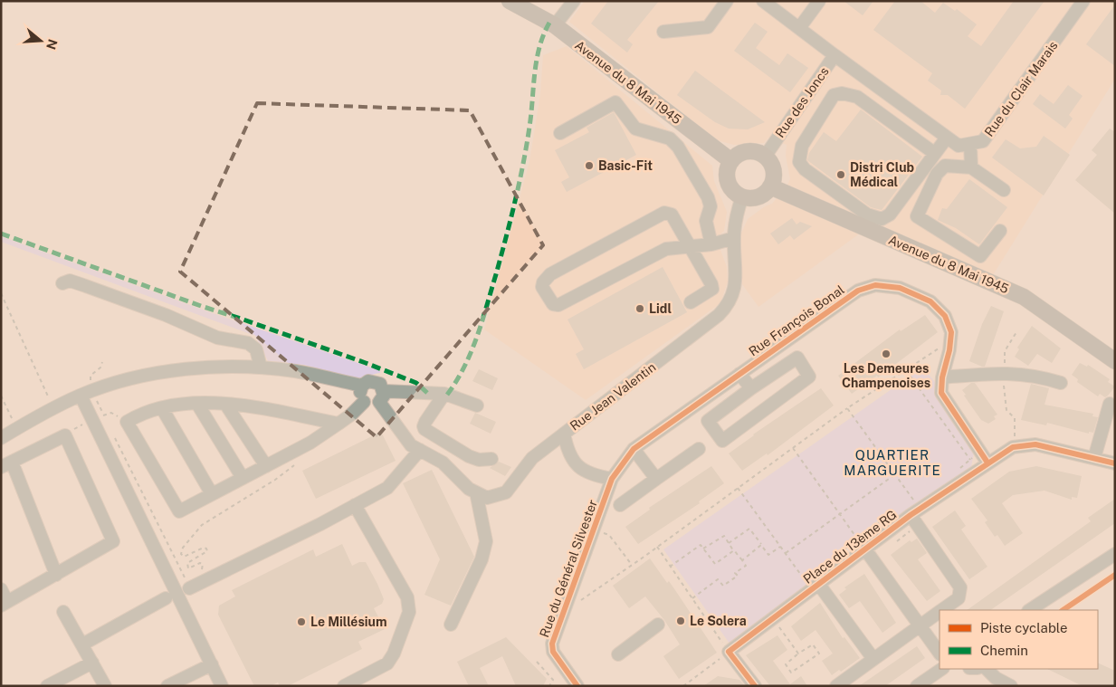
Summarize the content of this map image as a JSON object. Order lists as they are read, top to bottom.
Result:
{
  "streets": {
    "main road": ["Avenue du 8 Mai 1945"],
    "street": [
      "Rue du Clair Marais",
      "Rue des Joncs",
      "Rue François Bonal",
      "Rue Jean Valentin",
      "Place du 13ème RG",
      "Rue du Général Silvester"
    ]
  },
  "crossings": [
    ["Avenue du 8 Mai 1945", "Rue des Joncs"],
    ["Avenue du 8 Mai 1945", "Rue Jean Valentin"],
    ["Rue du Clair Marais", "Rue des Joncs"],
    ["Rue des Joncs", "Rue Jean Valentin"],
    ["Rue François Bonal", "Place du 13ème RG"],
    ["Rue François Bonal", "Rue du Général Silvester"]
  ],
  "districts": ["QUARTIER MARGUERITE"],
  "places": [
    "Basic-Fit",
    "Distri Club Médical",
    "Lidl",
    "Les Demeures Champenoises",
    "Le Solera",
    "Le Millésium"
  ],
  "legend": ["Piste cyclable", "Chemin"],
  "north": "right"
}
